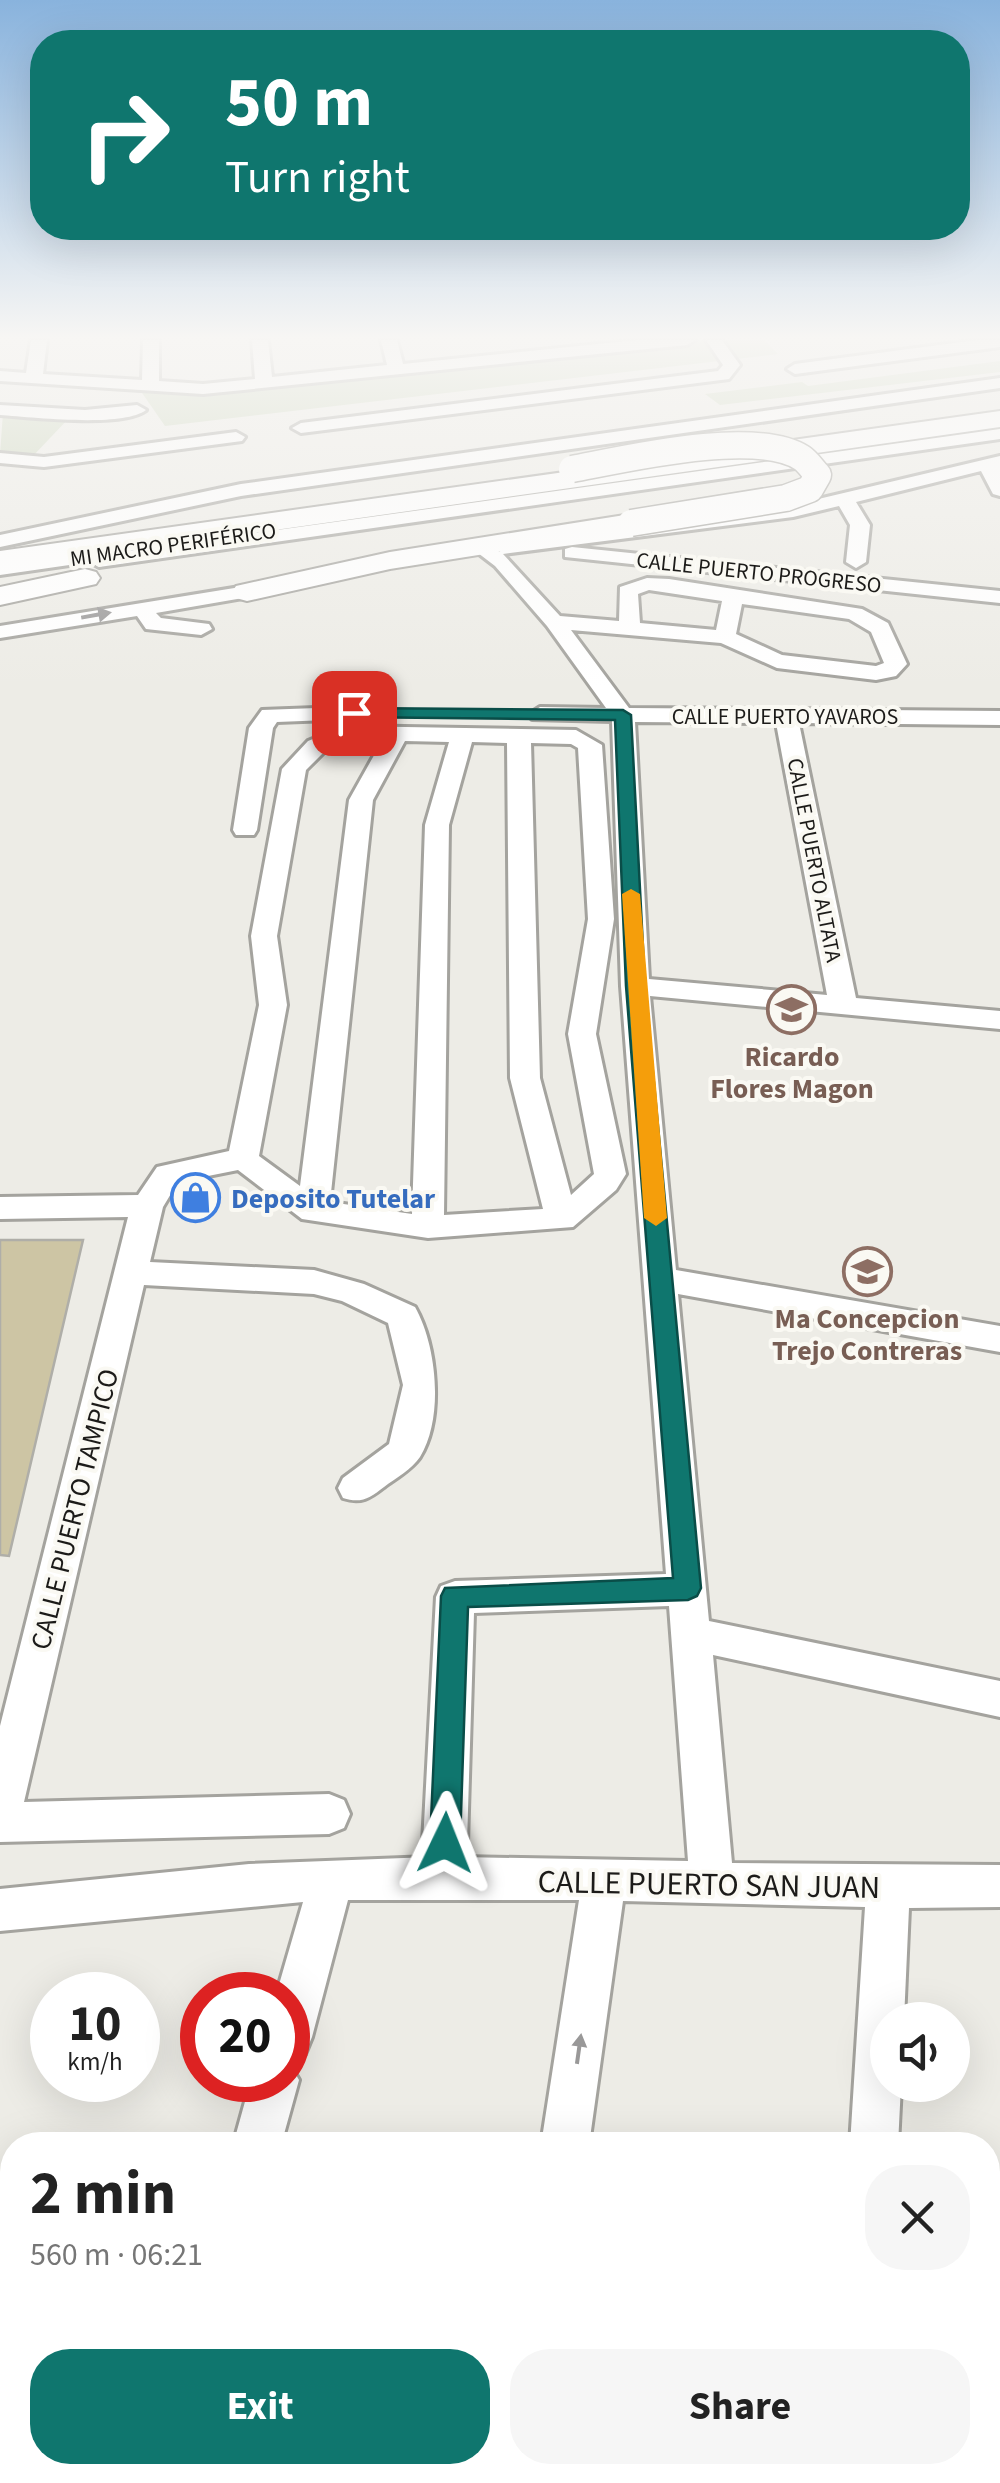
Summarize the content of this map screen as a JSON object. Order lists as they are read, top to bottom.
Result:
{
  "streets": {
    "street": [
      "MI MACRO PERIFÉRICO",
      "CALLE PUERTO PROGRESO",
      "CALLE PUERTO YAVAROS",
      "CALLE PUERTO ALTATA",
      "CALLE PUERTO TAMPICO",
      "CALLE PUERTO SAN JUAN"
    ]
  },
  "crossings": [
    ["CALLE PUERTO YAVAROS", "CALLE PUERTO ALTATA"]
  ],
  "places": {
    "school or university": ["Ricardo Flores Magon", "Ma Concepcion Trejo Contreras"],
    "shop": ["Deposito Tutelar"]
  },
  "page": {
    "turn": ["50 m", "Turn right"],
    "speed": "10 km/h",
    "limit": "20",
    "heading": ["2 min", "560 m · 06:21"],
    "buttons": ["Exit", "Share"]
  }
}
